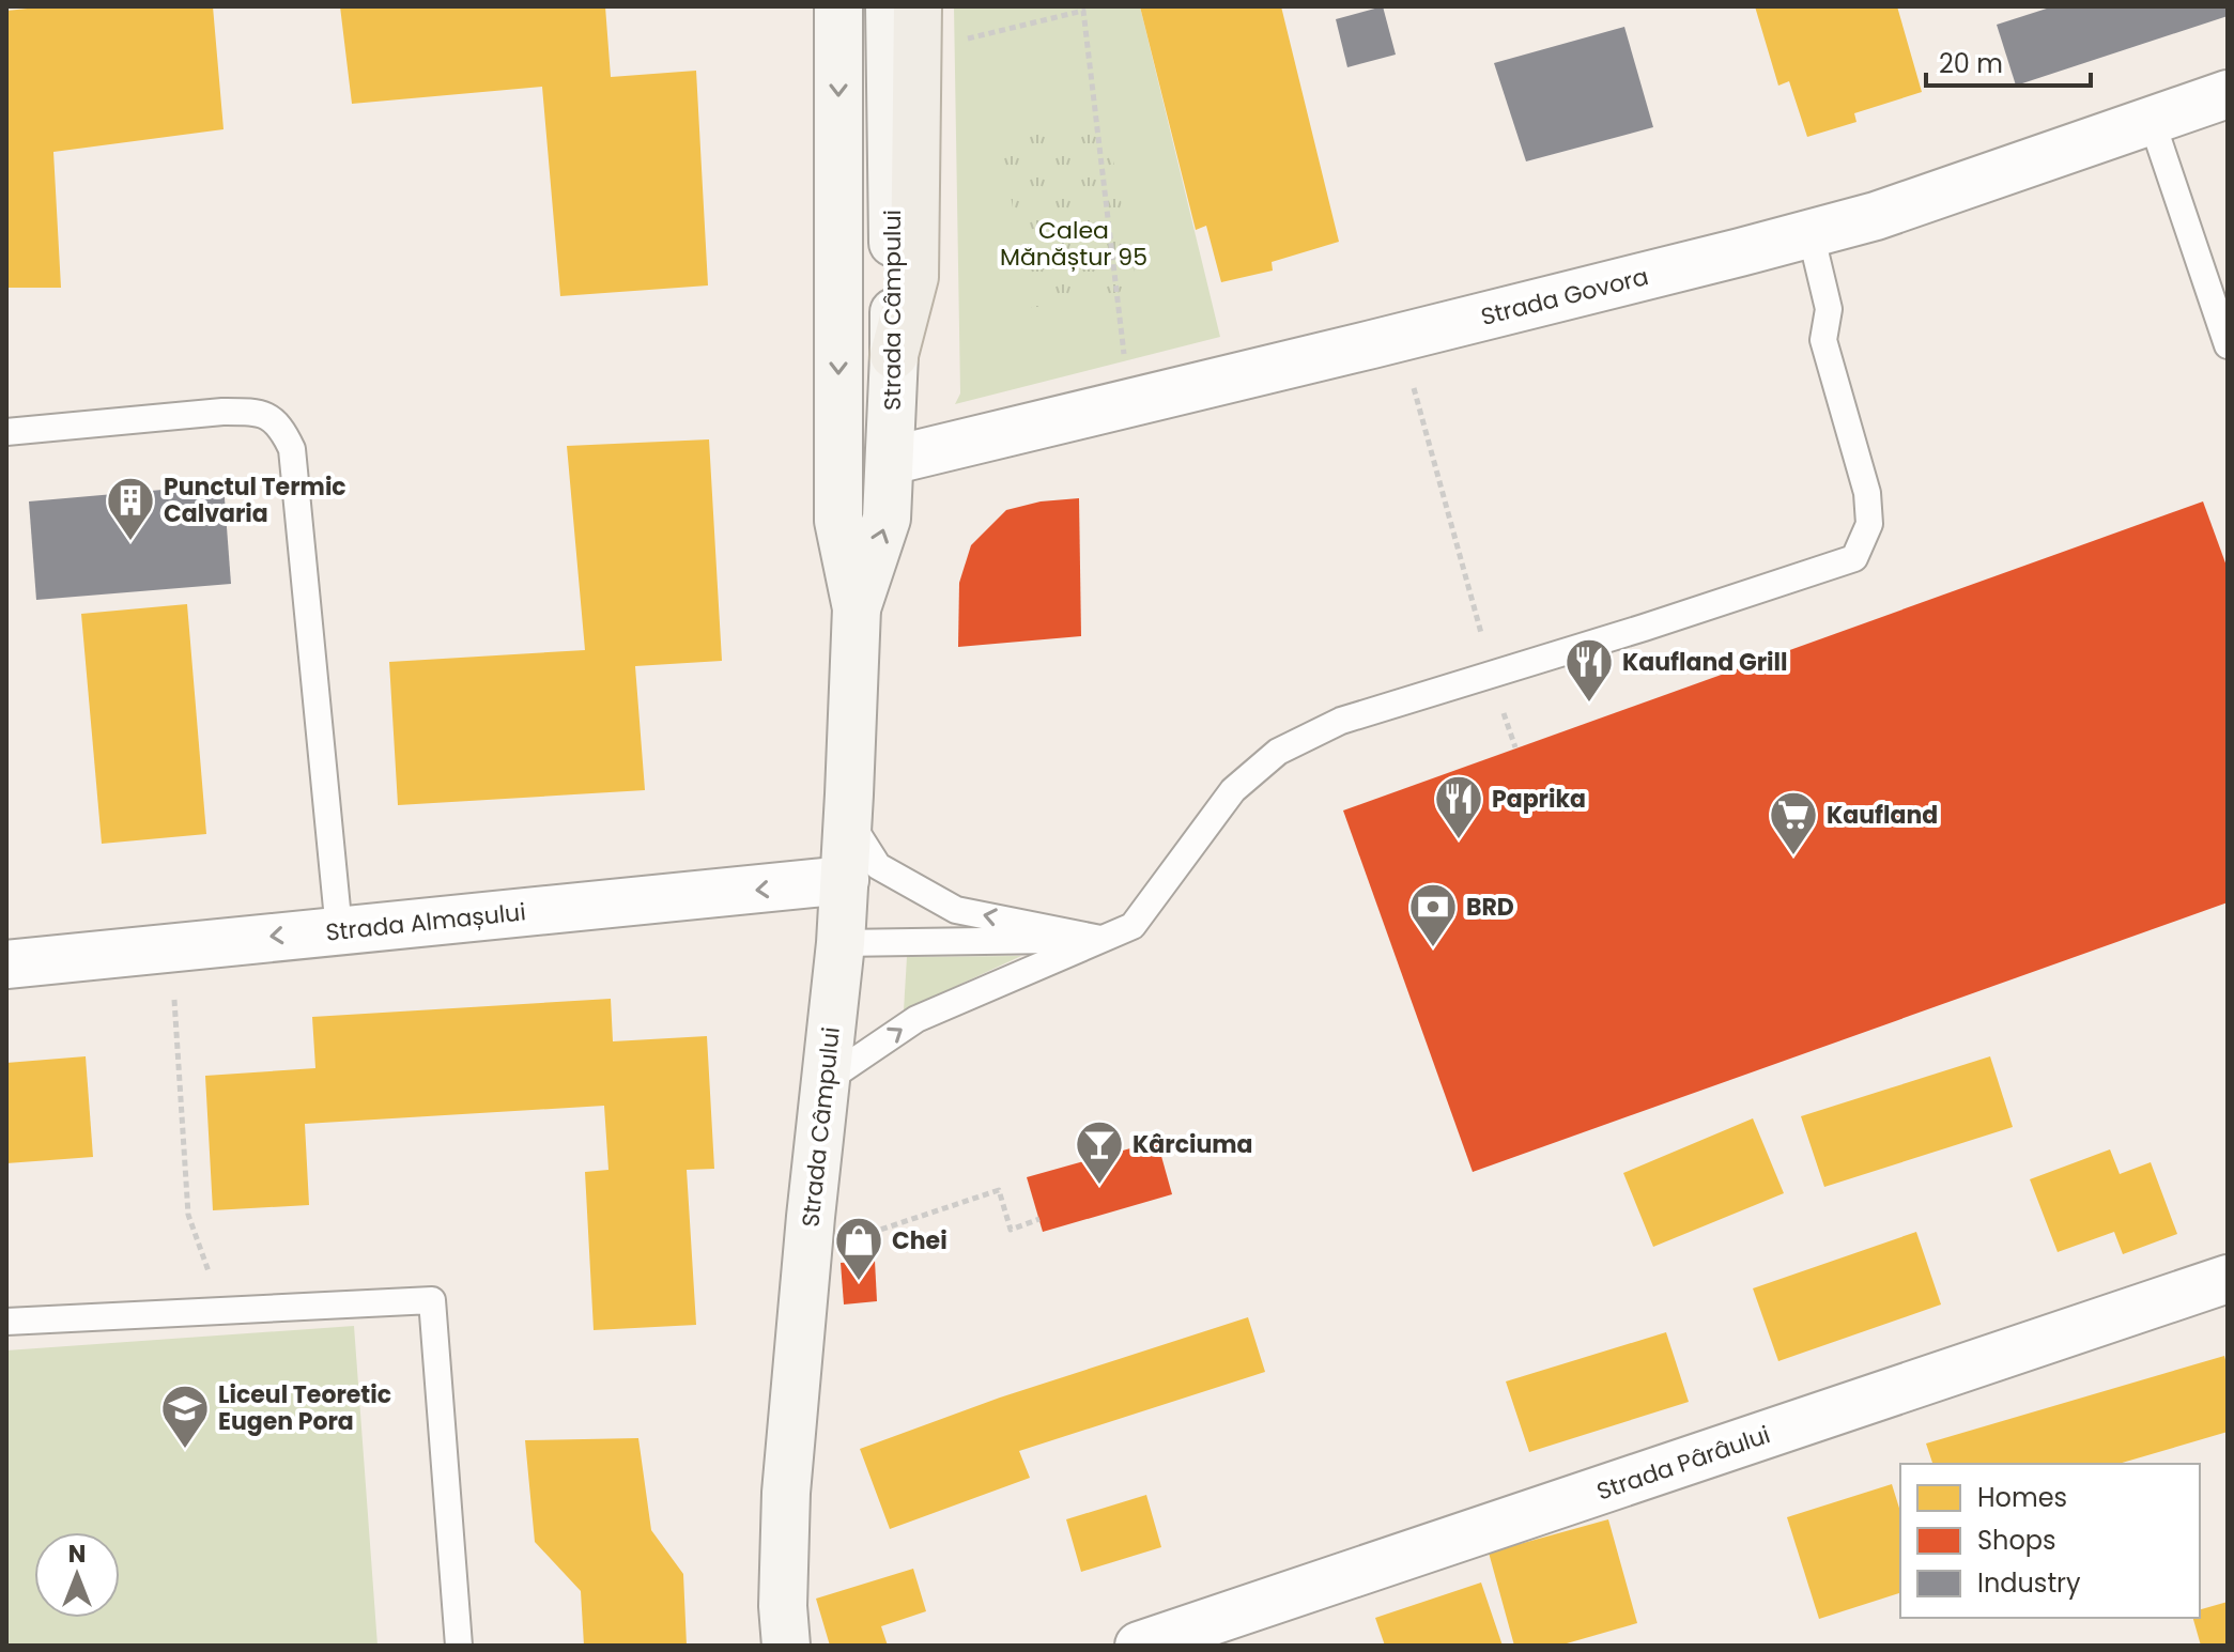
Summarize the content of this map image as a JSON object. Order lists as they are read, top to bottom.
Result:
{
  "streets": {
    "main road": ["Strada Câmpului"],
    "street": ["Strada Govora", "Strada Almașului", "Strada Pârâului"]
  },
  "crossings": [
    ["Strada Govora", "Strada Câmpului"],
    ["Strada Câmpului", "Strada Almașului"]
  ],
  "one_way": ["Strada Almașului"],
  "parks": ["Calea Mănăștur 95"],
  "places": {
    "building": ["Punctul Termic Calvaria"],
    "restaurant": ["Kaufland Grill", "Paprika"],
    "supermarket": ["Kaufland"],
    "bank": ["BRD"],
    "bar": ["Kârciuma"],
    "shop": ["Chei"],
    "school or university": ["Liceul Teoretic Eugen Pora"]
  },
  "legend": ["Homes", "Shops", "Industry"],
  "scale_bar": "20 m",
  "north": "top"
}
